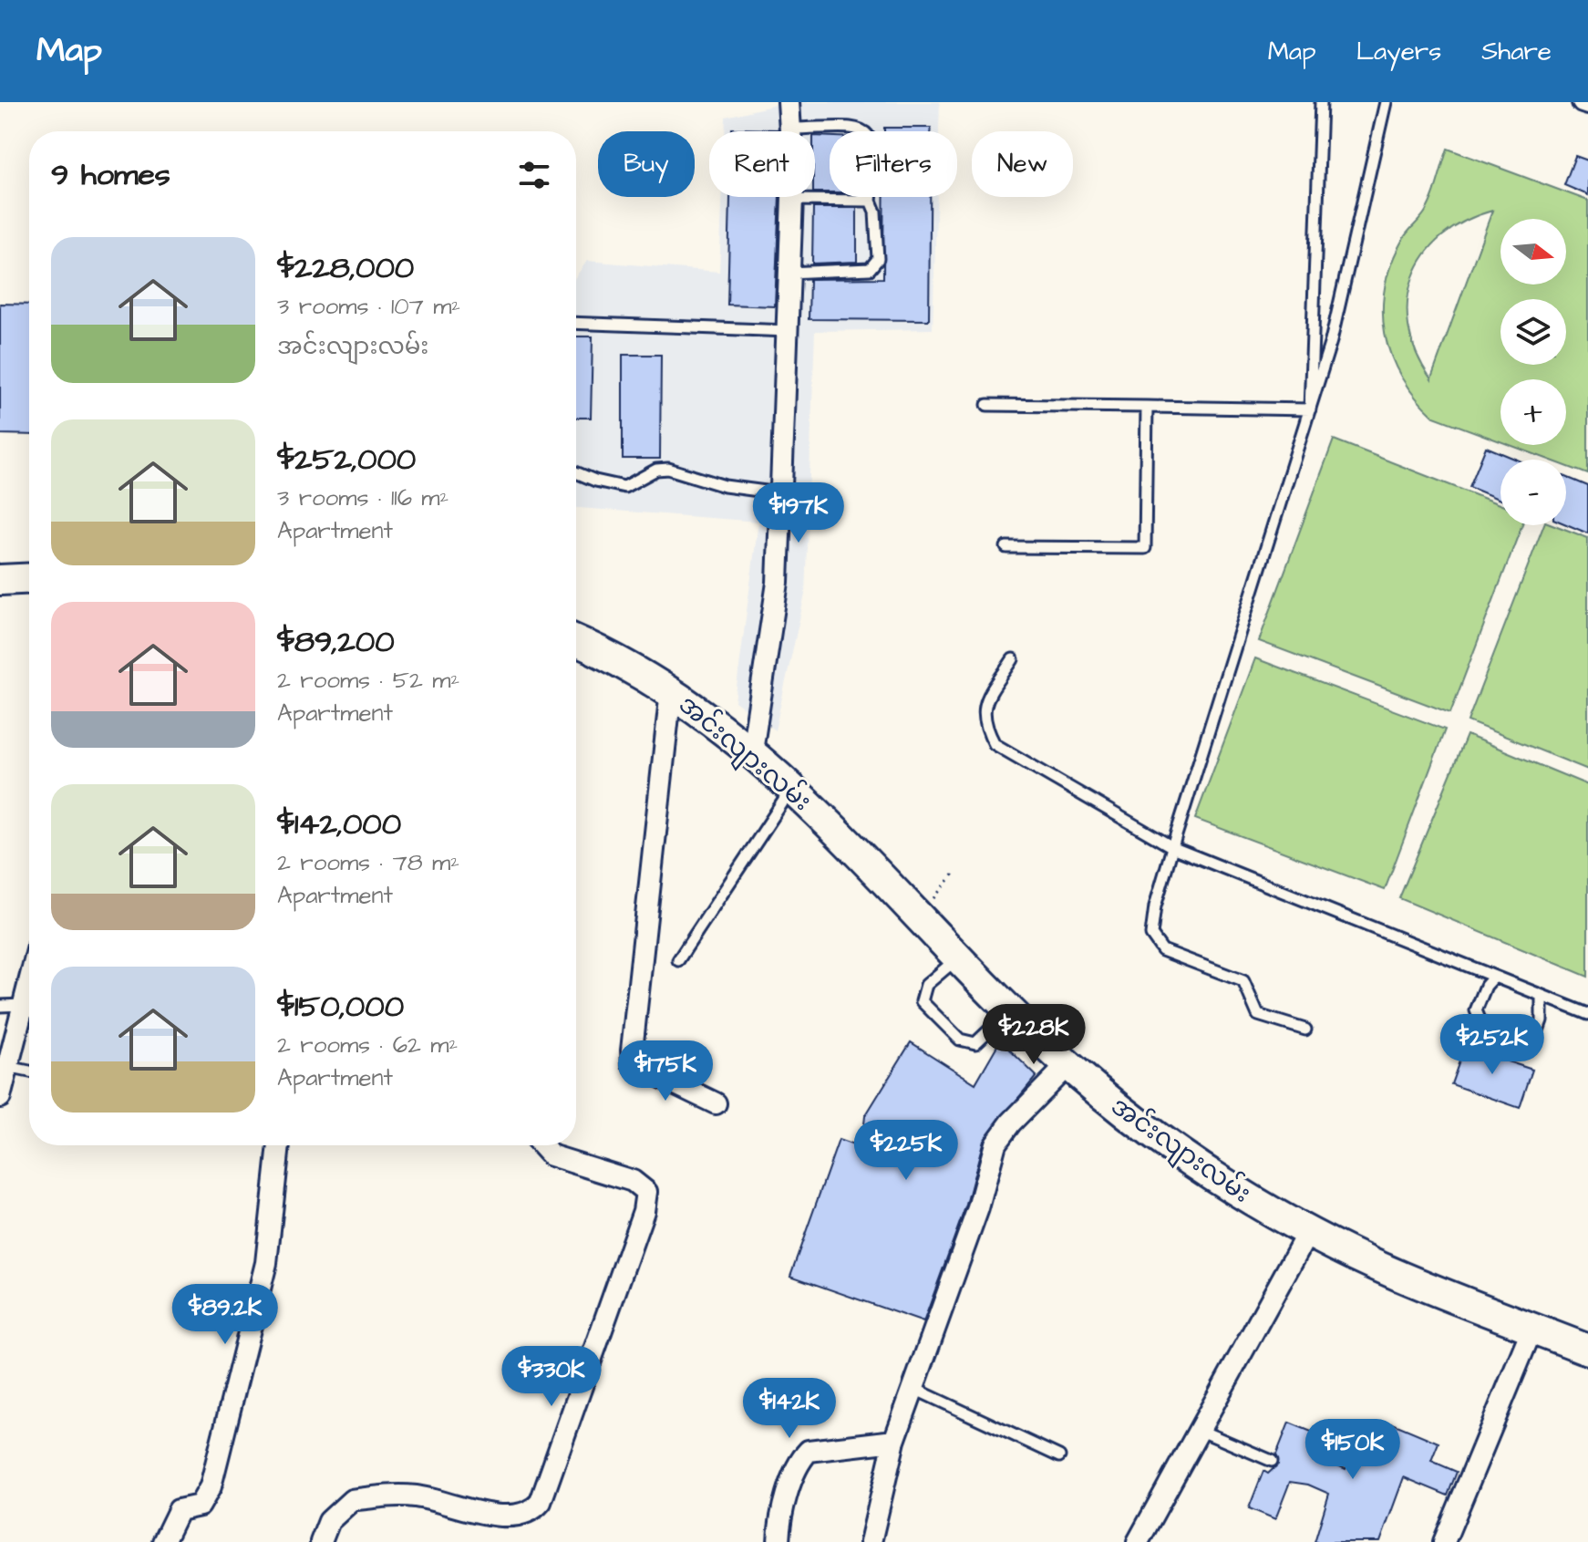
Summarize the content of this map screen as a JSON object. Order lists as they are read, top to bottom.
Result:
{
  "streets": {
    "main road": ["အင်းလျားလမ်း"]
  },
  "north": "right",
  "page": {
    "header": "Map",
    "nav": ["Map", "Layers", "Share"],
    "chip": [
      "Buy",
      "Rent",
      "Filters",
      "New"
    ],
    "heading": "9 homes",
    "map_buttons": ["+", "−"],
    "list": [
      {
        "name": "$228,000",
        "note": "3 rooms · 107 m² · အင်းလျားလမ်း"
      },
      {
        "name": "$252,000",
        "note": "3 rooms · 116 m² · Apartment"
      },
      {
        "name": "$89,200",
        "note": "2 rooms · 52 m² · Apartment"
      },
      {
        "name": "$142,000",
        "note": "2 rooms · 78 m² · Apartment"
      },
      {
        "name": "$150,000",
        "note": "2 rooms · 62 m² · Apartment"
      }
    ],
    "price": [
      "$197K",
      "$228K",
      "$252K",
      "$175K",
      "$225K",
      "$89.2K",
      "$330K",
      "$142K",
      "$150K"
    ]
  }
}
